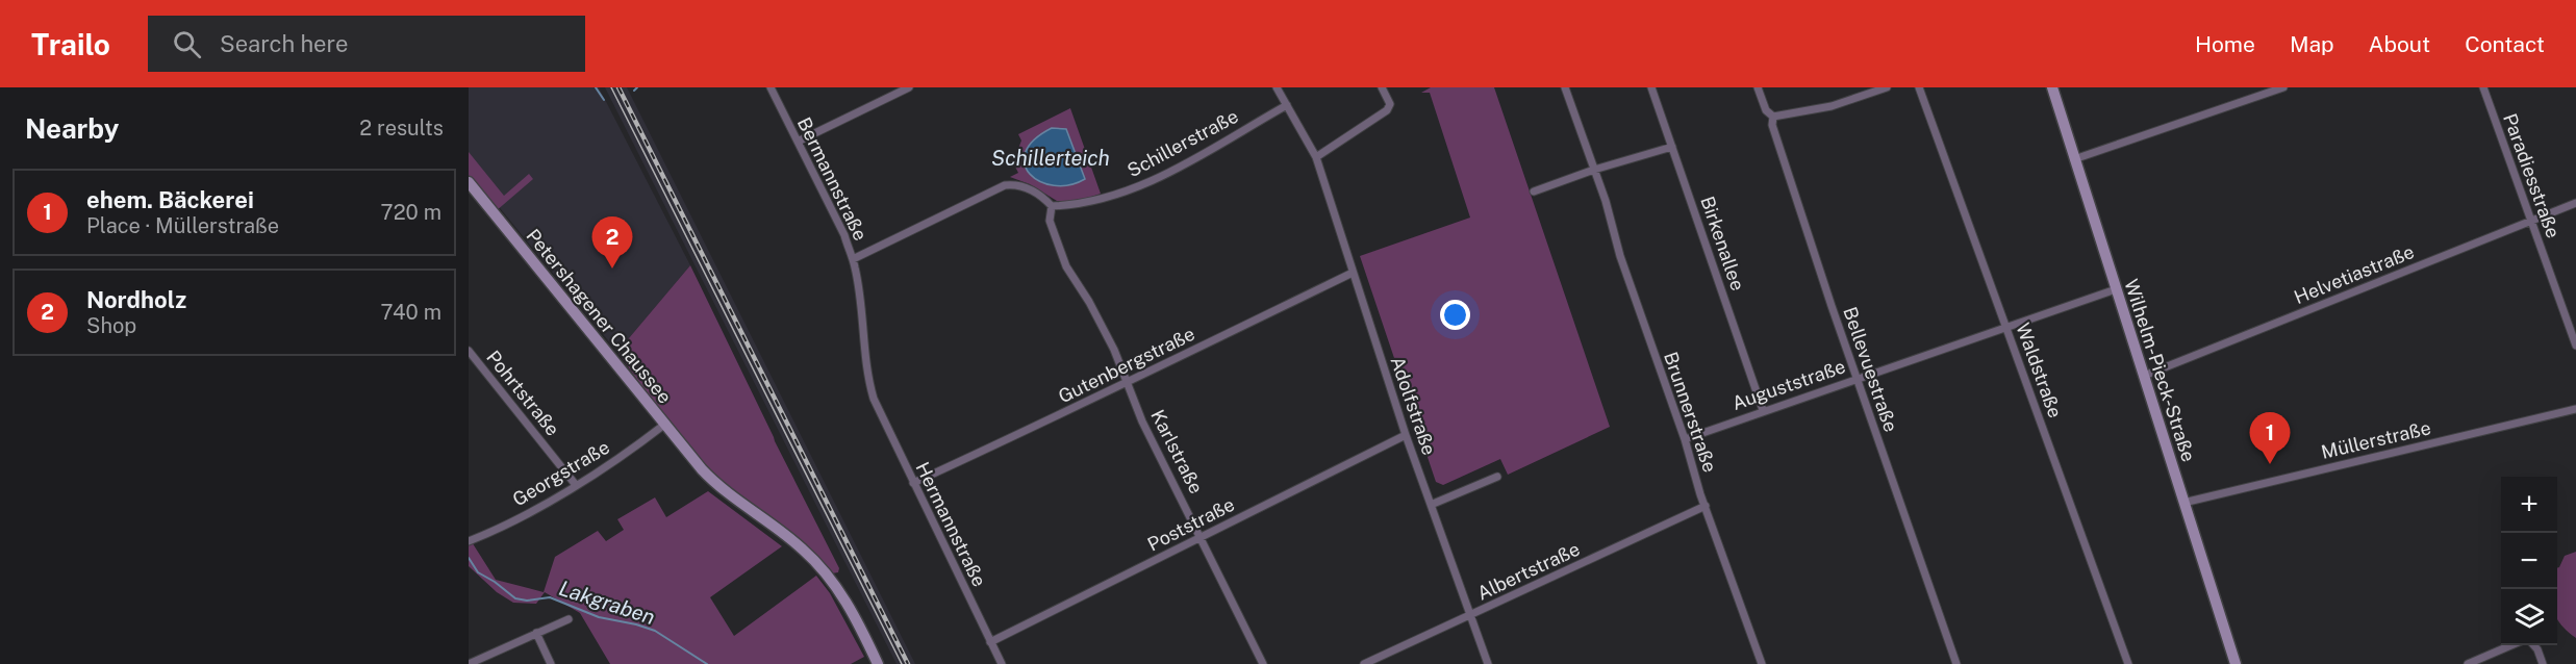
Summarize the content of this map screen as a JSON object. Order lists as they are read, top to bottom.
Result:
{
  "streets": {
    "street": [
      "Schillerstraße",
      "Paradiesstraße",
      "Bermannstraße",
      "Birkenallee",
      "Helvetiastraße",
      "Petershagener Chaussee",
      "Gutenbergstraße",
      "Bellevuestraße",
      "Waldstraße",
      "Wilhelm-Pieck-Straße",
      "Auguststraße",
      "Pohrtstraße",
      "Adolfstraße",
      "Brunnerstraße",
      "Müllerstraße",
      "Karlstraße",
      "Georgstraße",
      "Hermannstraße",
      "Poststraße",
      "Albertstraße"
    ]
  },
  "crossings": [
    ["Schillerstraße", "Adolfstraße"],
    ["Schillerstraße", "Karlstraße"],
    ["Paradiesstraße", "Helvetiastraße"],
    ["Bermannstraße", "Hermannstraße"],
    ["Birkenallee", "Auguststraße"],
    ["Helvetiastraße", "Wilhelm-Pieck-Straße"],
    ["Petershagener Chaussee", "Georgstraße"],
    ["Gutenbergstraße", "Adolfstraße"],
    ["Gutenbergstraße", "Karlstraße"],
    ["Gutenbergstraße", "Hermannstraße"],
    ["Bellevuestraße", "Auguststraße"],
    ["Waldstraße", "Auguststraße"],
    ["Wilhelm-Pieck-Straße", "Auguststraße"],
    ["Wilhelm-Pieck-Straße", "Müllerstraße"],
    ["Auguststraße", "Brunnerstraße"],
    ["Pohrtstraße", "Georgstraße"],
    ["Adolfstraße", "Poststraße"],
    ["Adolfstraße", "Albertstraße"],
    ["Brunnerstraße", "Albertstraße"],
    ["Karlstraße", "Poststraße"],
    ["Hermannstraße", "Poststraße"]
  ],
  "water": ["Schillerteich", "Lakgraben"],
  "page": {
    "header": "Trailo",
    "search": "Search here",
    "nav": [
      "Home",
      "Map",
      "About",
      "Contact"
    ],
    "heading": ["Nearby", "2 results"],
    "list": [
      {
        "mark": "1",
        "name": "ehem. Bäckerei",
        "note": "Place · Müllerstraße",
        "value": "720 m"
      },
      {
        "mark": "2",
        "name": "Nordholz",
        "note": "Shop",
        "value": "740 m"
      }
    ],
    "pins": ["2", "1"],
    "map_buttons": ["+", "−"]
  }
}
